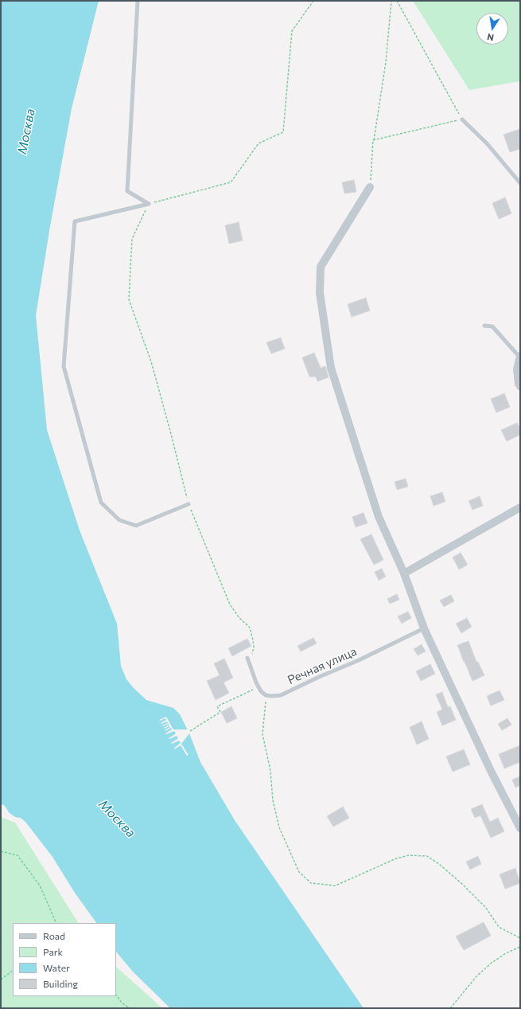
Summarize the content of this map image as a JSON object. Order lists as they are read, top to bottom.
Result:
{
  "streets": {
    "lane": ["Речная улица"]
  },
  "water": ["Москва"],
  "legend": [
    "Road",
    "Park",
    "Water",
    "Building"
  ],
  "north": "bottom"
}
